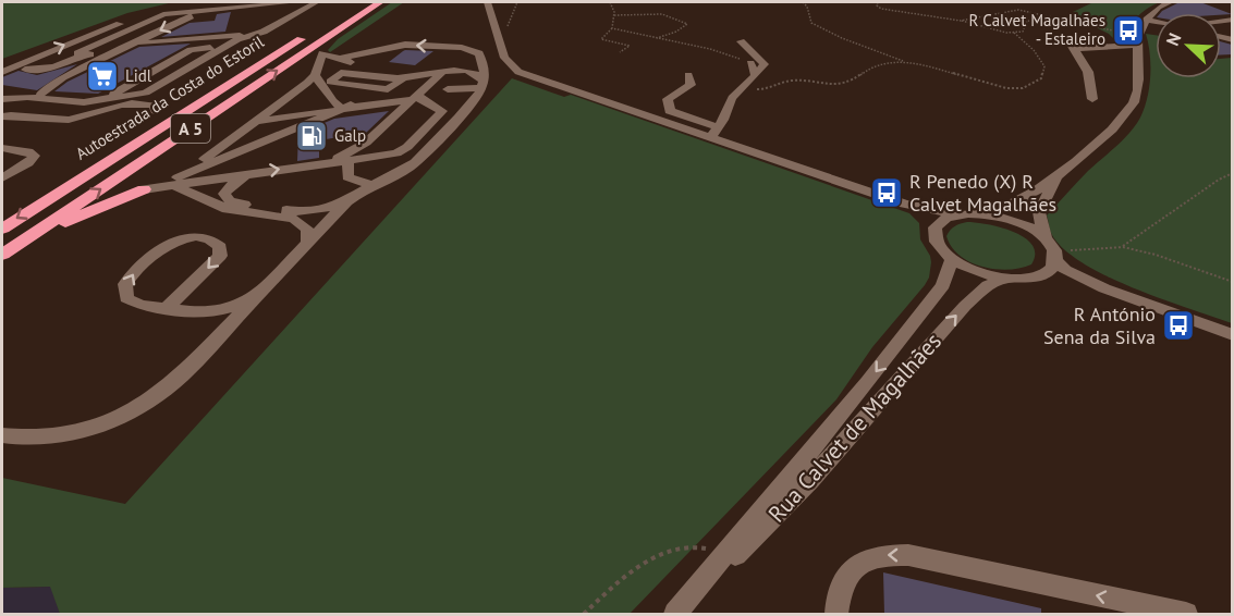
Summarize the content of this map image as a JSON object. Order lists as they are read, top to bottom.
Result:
{
  "streets": {
    "highway": ["Autoestrada da Costa do Estoril", "A 5"],
    "street": ["Rua Calvet de Magalhães"]
  },
  "places": {
    "bus stop": ["R Calvet Magalhães - Estaleiro", "R Penedo (X) R Calvet Magalhães", "R António Sena da Silva"],
    "supermarket": ["Lidl"],
    "fuel station": ["Galp"]
  },
  "north": "top left"
}
